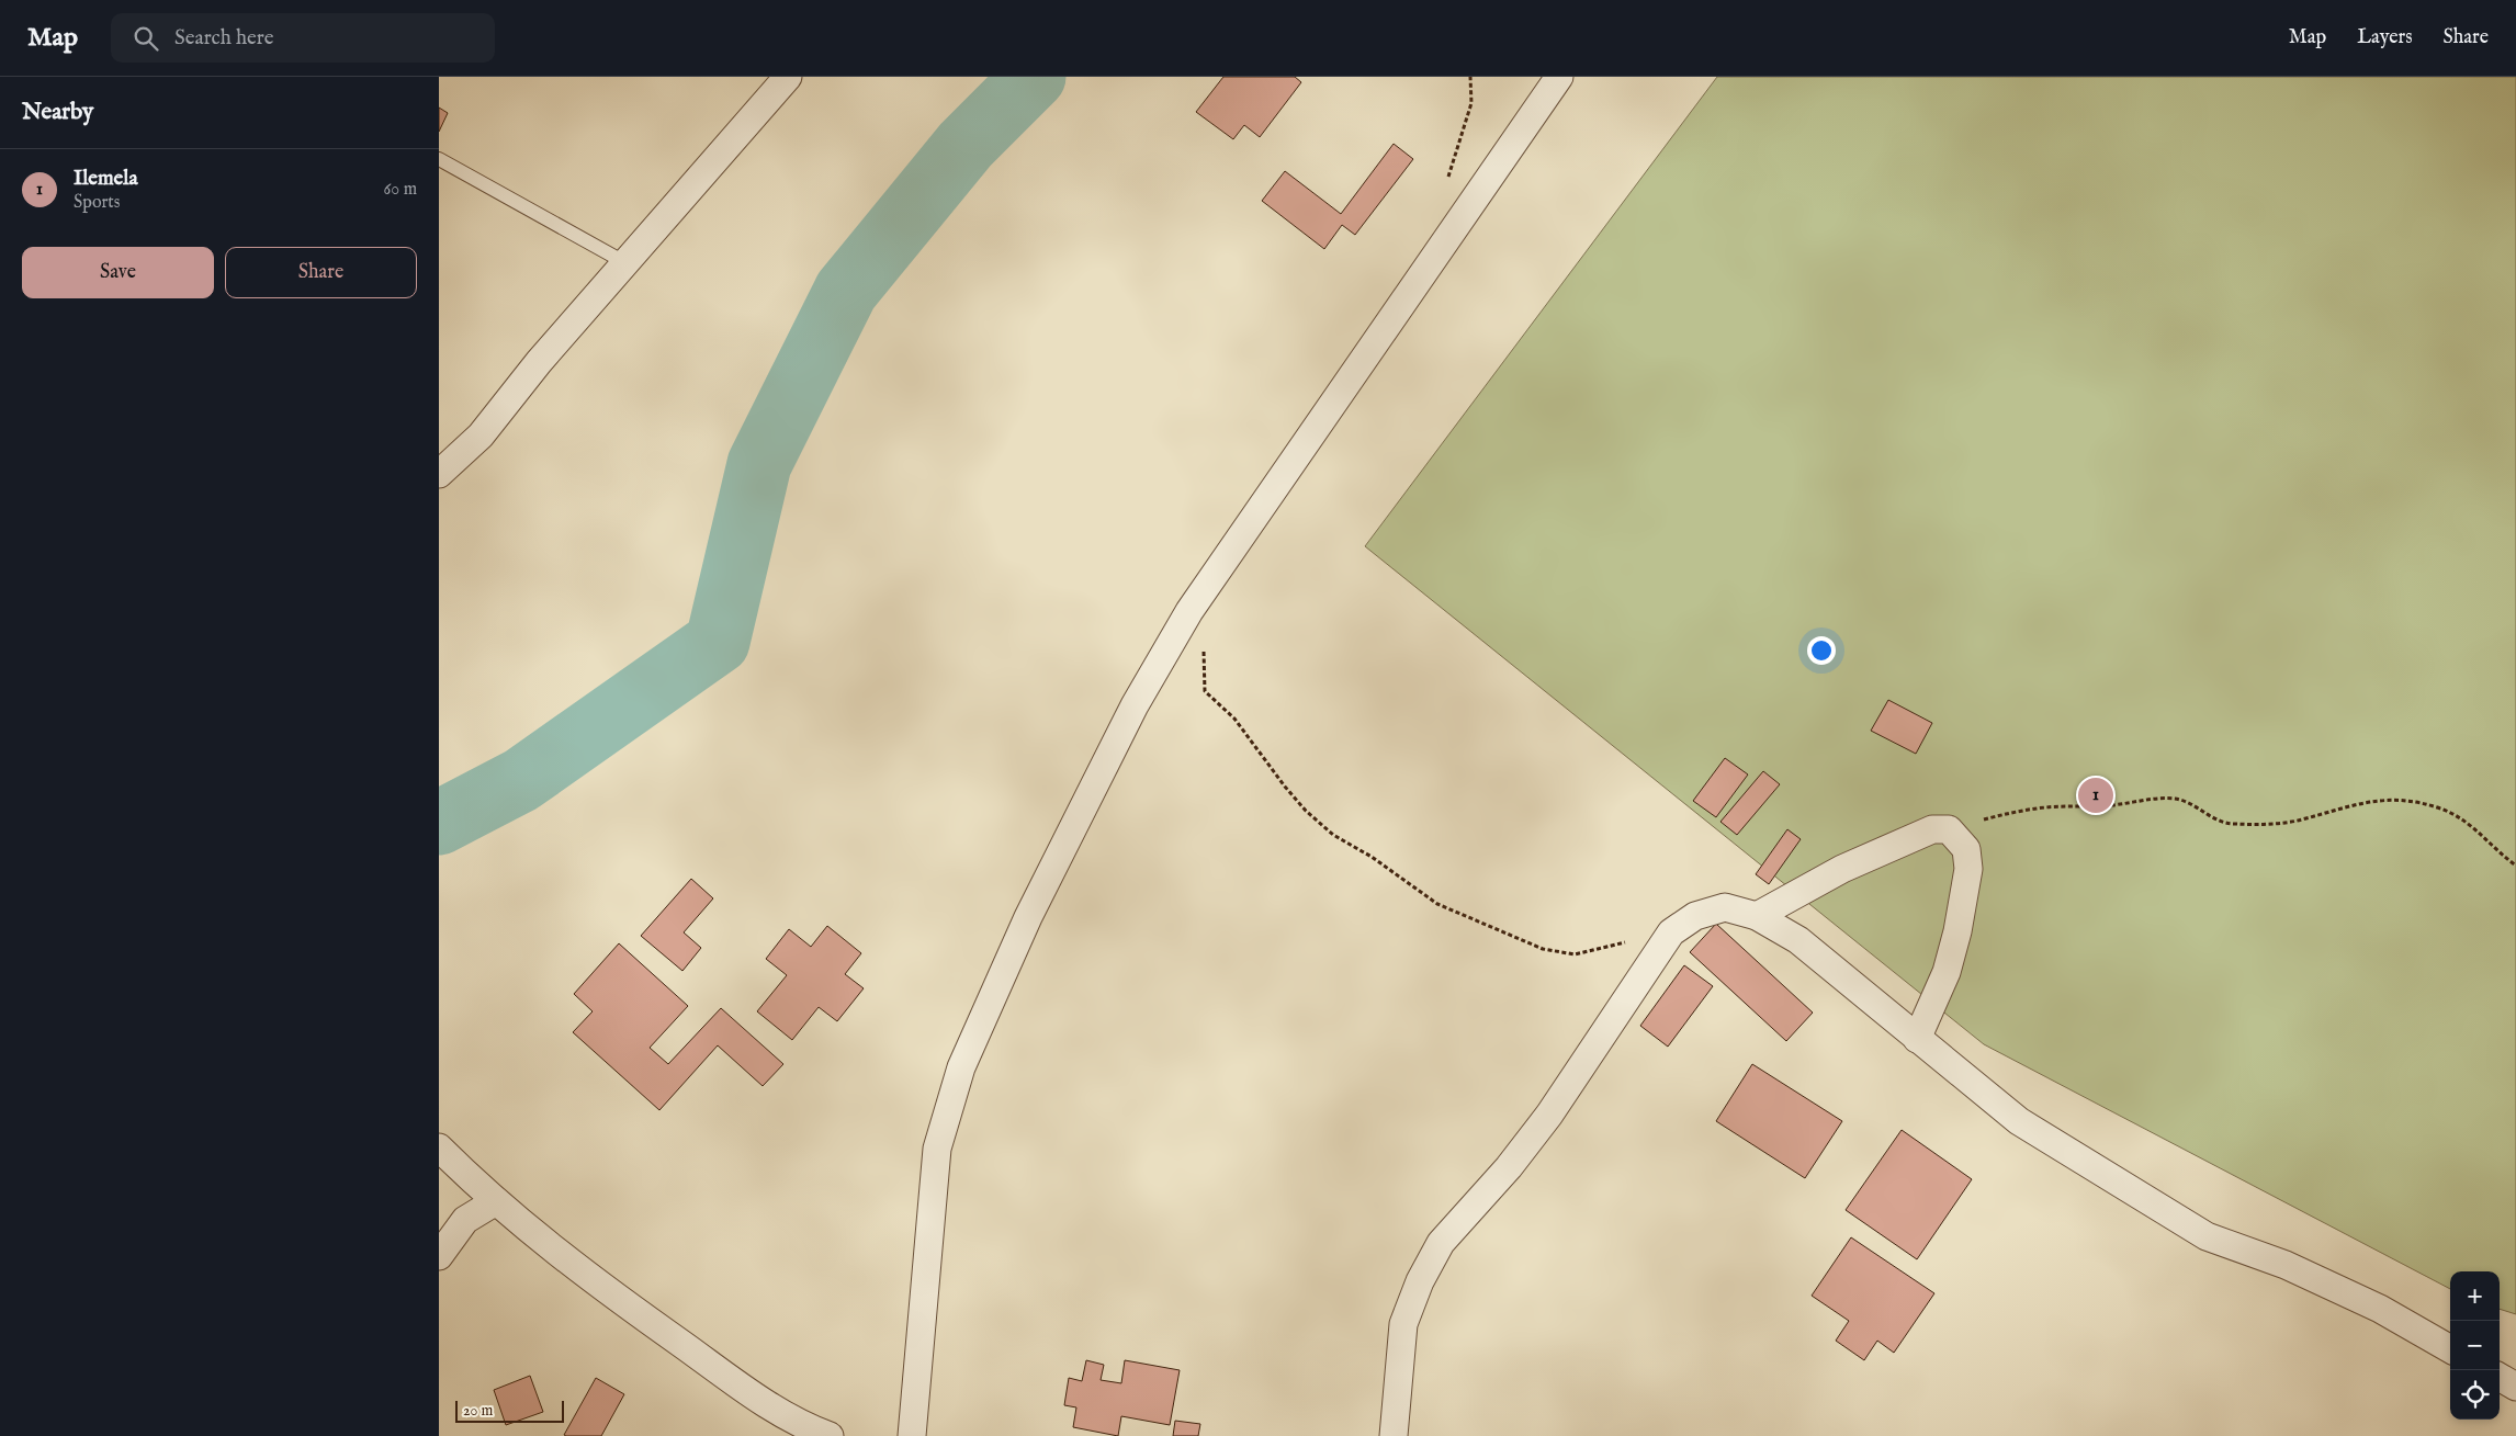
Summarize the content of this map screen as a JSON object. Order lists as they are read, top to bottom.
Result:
{
  "scale_bar": "20 m",
  "page": {
    "header": "Map",
    "search": "Search here",
    "nav": ["Map", "Layers", "Share"],
    "heading": "Nearby",
    "list": [
      {
        "mark": "1",
        "name": "Ilemela",
        "note": "Sports",
        "value": "60 m"
      }
    ],
    "buttons": ["Save", "Share"],
    "pins": "1",
    "map_buttons": ["+", "−"],
    "scale": "20 m"
  }
}
